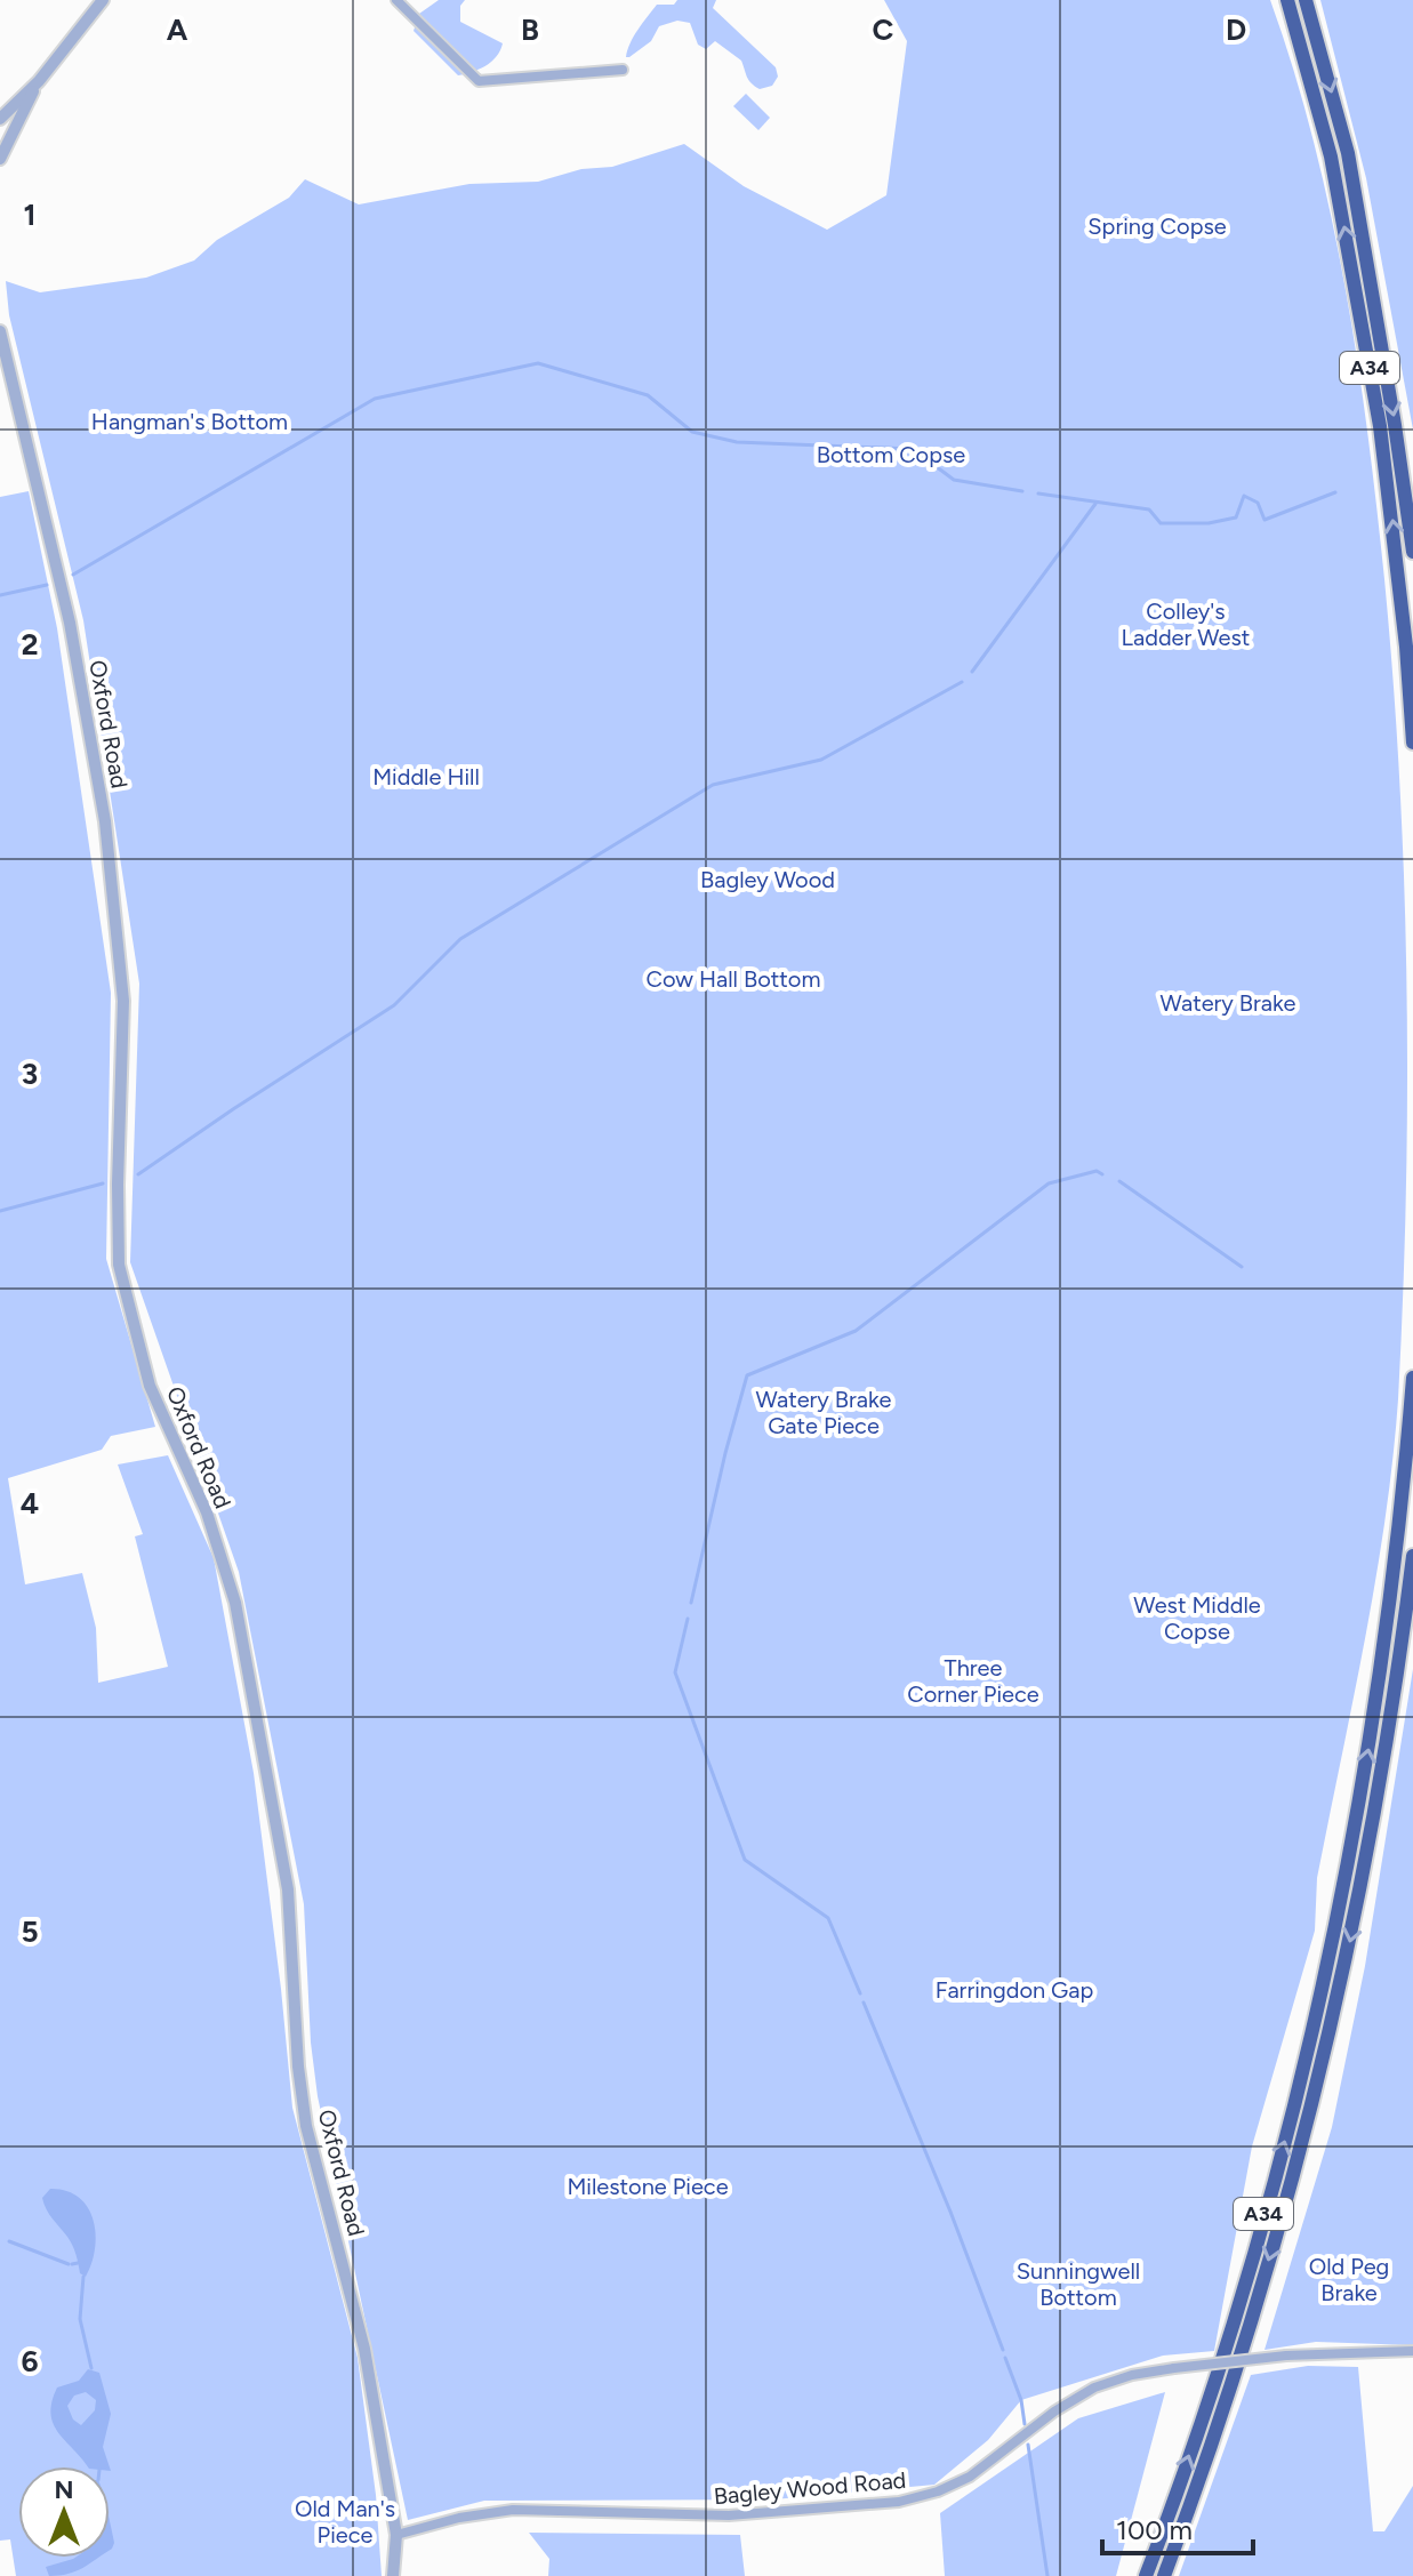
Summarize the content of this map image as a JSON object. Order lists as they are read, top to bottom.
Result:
{
  "streets": {
    "highway": ["A34"],
    "street": ["Oxford Road", "Bagley Wood Road"]
  },
  "crossings": [
    ["Oxford Road", "Bagley Wood Road"]
  ],
  "parks": [
    "Spring Copse",
    "Hangman's Bottom",
    "Bottom Copse",
    "Colley's Ladder West",
    "Middle Hill",
    "Bagley Wood",
    "Cow Hall Bottom",
    "Watery Brake",
    "Watery Brake Gate Piece",
    "West Middle Copse",
    "Three Corner Piece",
    "Farringdon Gap",
    "Milestone Piece",
    "Old Peg Brake",
    "Sunningwell Bottom",
    "Old Man's Piece"
  ],
  "scale_bar": "100 m",
  "north": "top",
  "grid": {
    "columns": [
      "A",
      "B",
      "C",
      "D"
    ],
    "rows": [
      "1",
      "2",
      "3",
      "4",
      "5",
      "6"
    ]
  }
}
